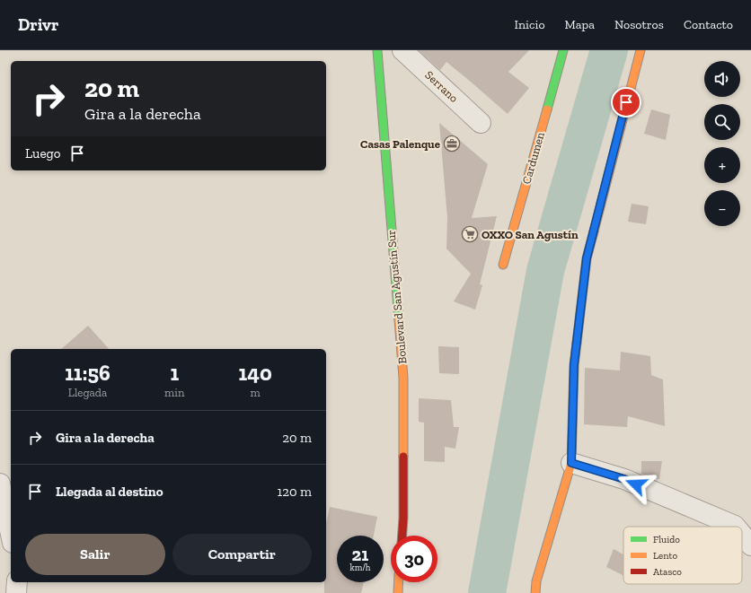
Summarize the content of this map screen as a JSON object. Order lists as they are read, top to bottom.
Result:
{
  "streets": {
    "street": ["Serrano", "Cardumen", "Boulevard San Agustín Sur"]
  },
  "places": {
    "office": ["Casas Palenque"],
    "supermarket": ["OXXO San Agustín"]
  },
  "legend": ["Fluido", "Lento", "Atasco"],
  "page": {
    "header": "Drivr",
    "nav": [
      "Inicio",
      "Mapa",
      "Nosotros",
      "Contacto"
    ],
    "map_buttons": ["+", "−"],
    "turn": ["20 m", "Gira a la derecha"],
    "then": "Luego",
    "eta": [
      "11:56",
      "Llegada",
      "1",
      "min",
      "140",
      "m"
    ],
    "list": [
      {
        "name": "Gira a la derecha",
        "value": "20 m"
      },
      {
        "name": "Llegada al destino",
        "value": "120 m"
      }
    ],
    "buttons": ["Salir", "Compartir"],
    "speed": "21 km/h",
    "limit": "30"
  }
}
